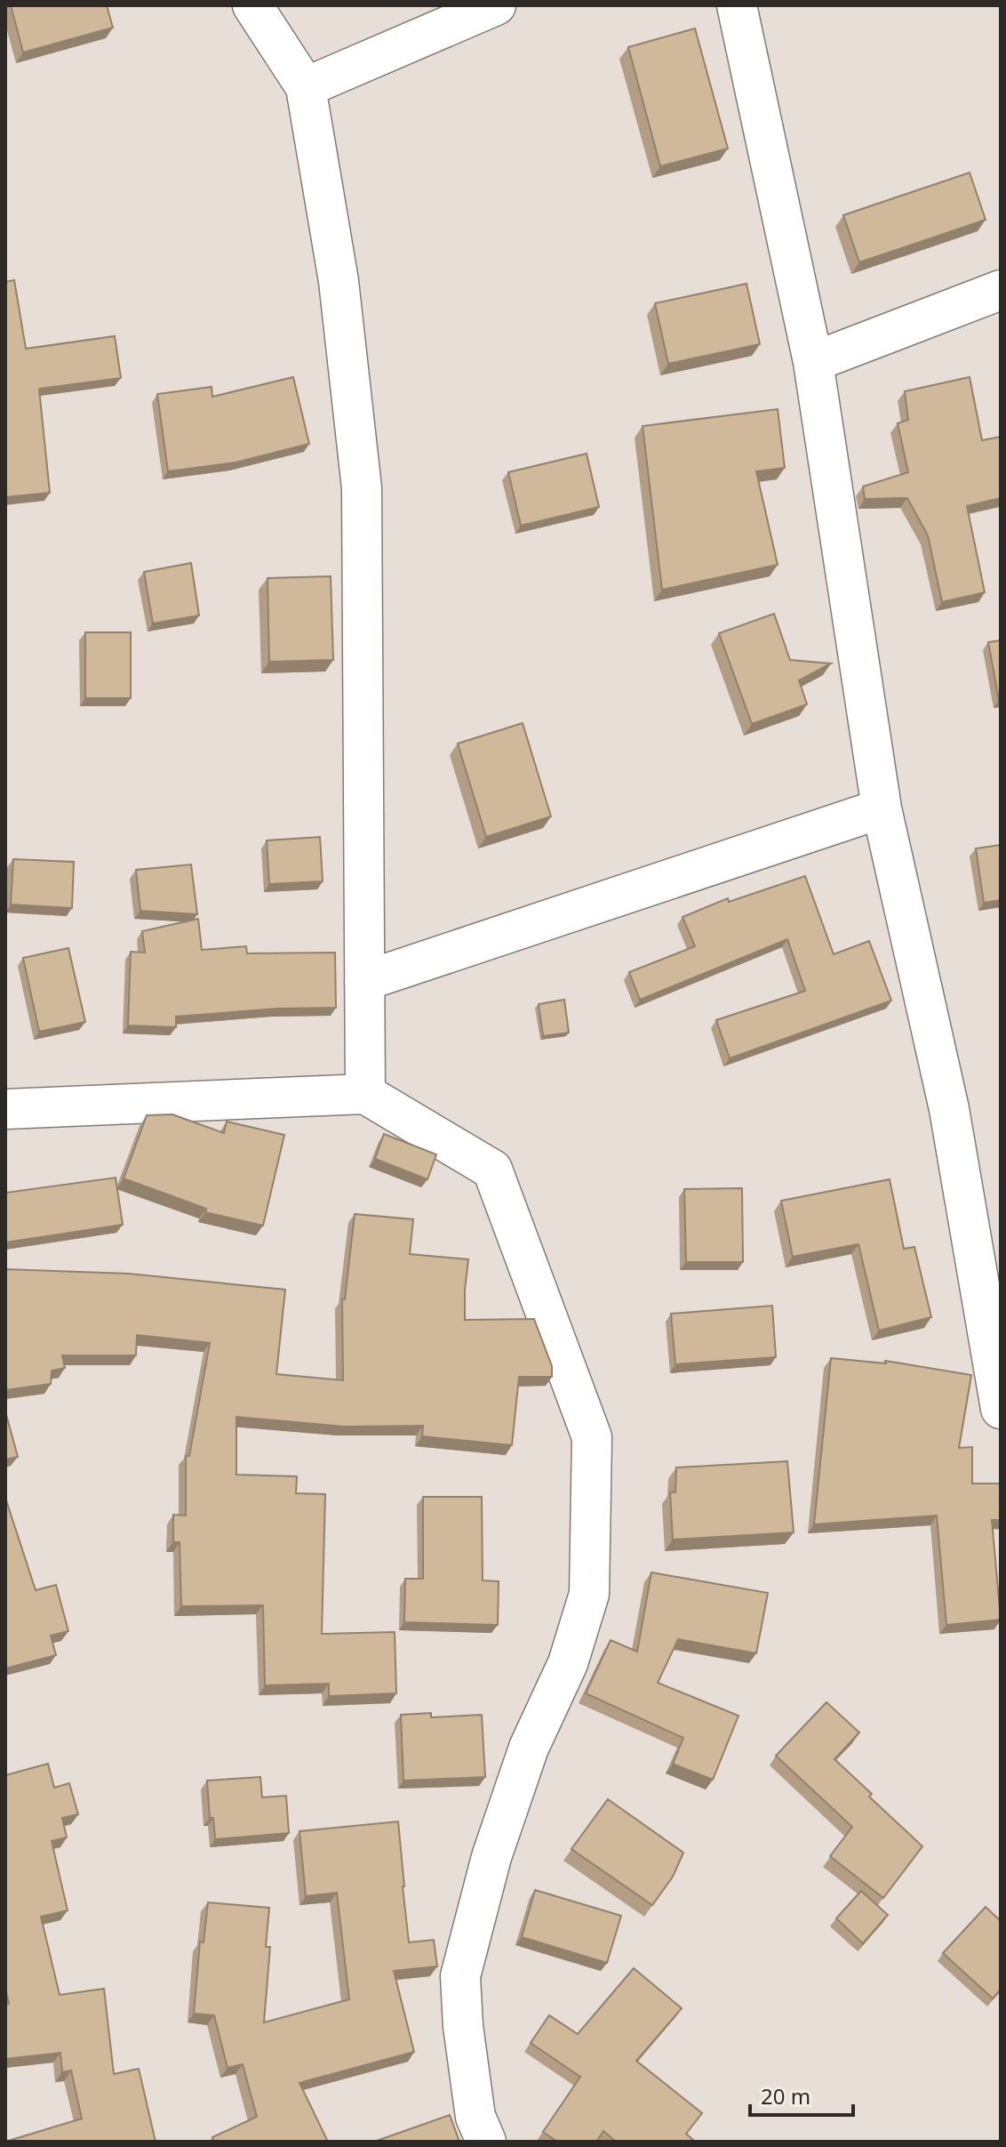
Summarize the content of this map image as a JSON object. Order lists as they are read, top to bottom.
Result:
{
  "scale_bar": "20 m"
}
